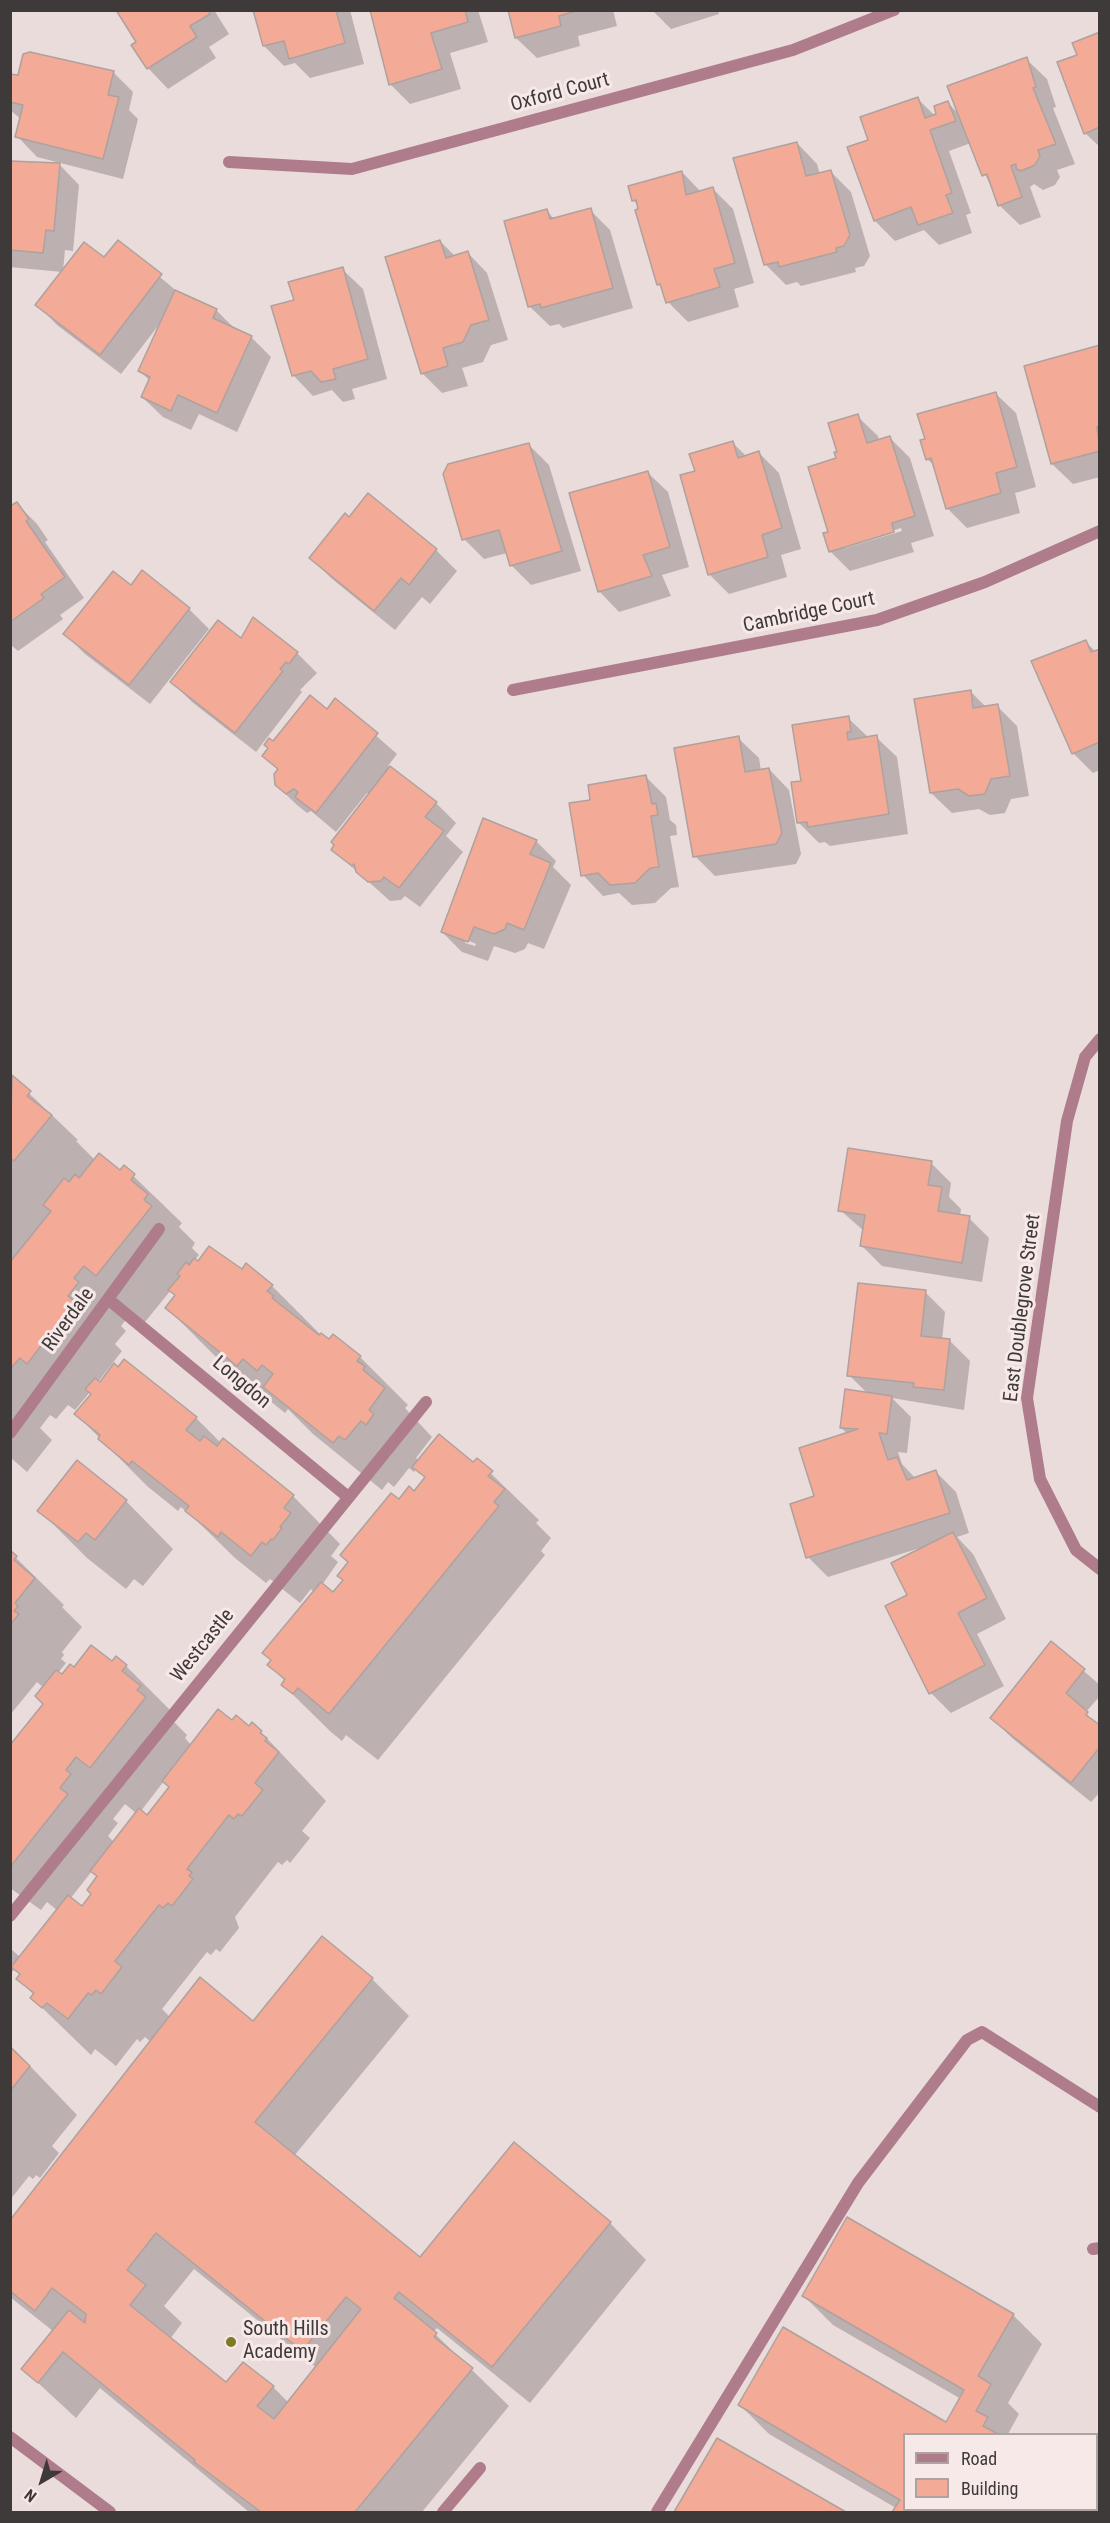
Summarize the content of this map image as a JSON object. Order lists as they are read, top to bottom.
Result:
{
  "streets": {
    "street": [
      "Oxford Court",
      "Cambridge Court",
      "East Doublegrove Street",
      "Riverdale",
      "Longdon",
      "Westcastle"
    ]
  },
  "crossings": [
    ["Riverdale", "Longdon"],
    ["Longdon", "Westcastle"]
  ],
  "places": ["South Hills Academy"],
  "legend": ["Road", "Building"],
  "north": "bottom left"
}
